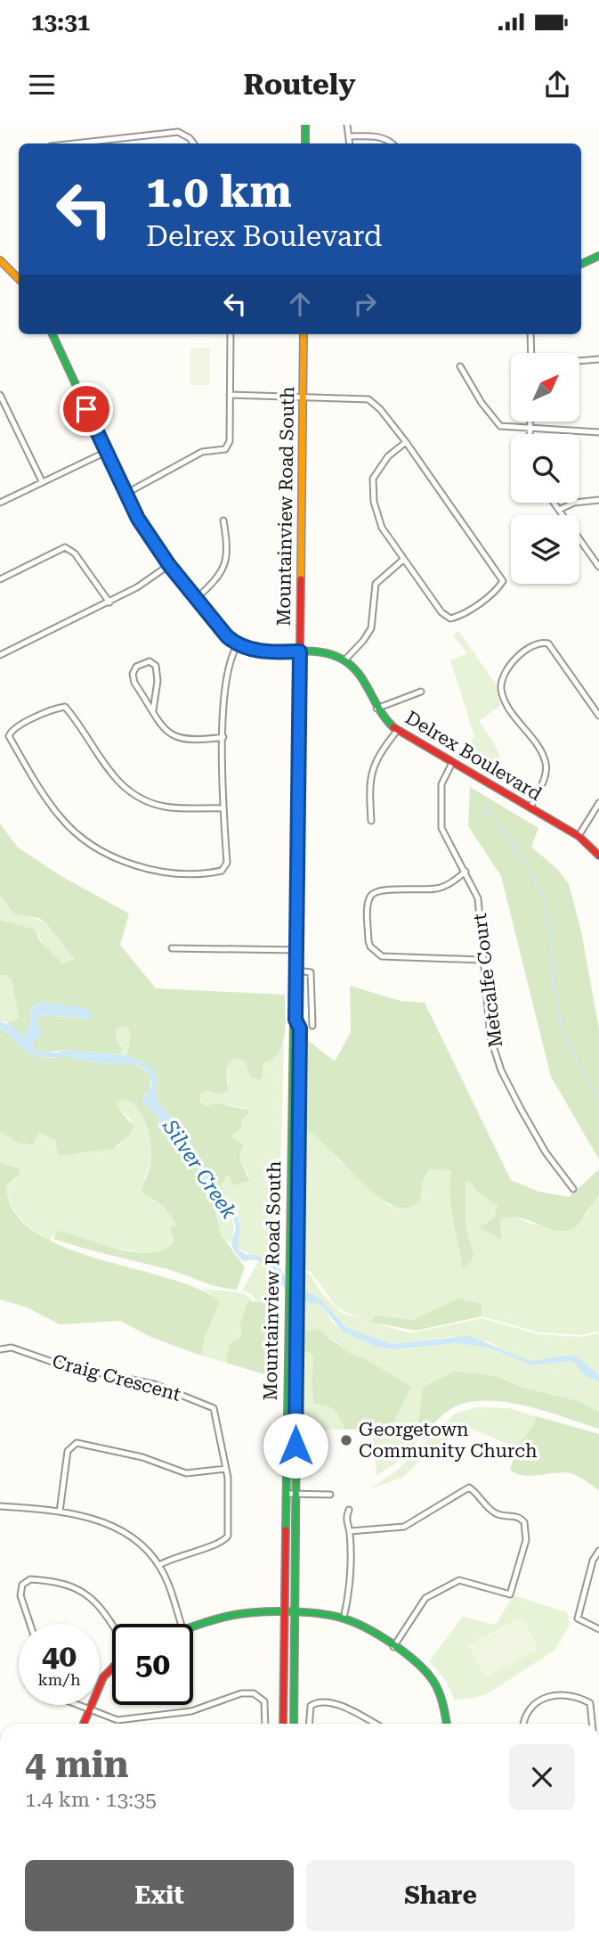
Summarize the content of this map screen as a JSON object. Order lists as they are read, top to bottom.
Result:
{
  "streets": {
    "main road": ["Mountainview Road South", "Delrex Boulevard"],
    "street": ["Metcalfe Court", "Craig Crescent"]
  },
  "crossings": [
    ["Delrex Boulevard", "Metcalfe Court"]
  ],
  "water": ["Silver Creek"],
  "places": ["Georgetown Community Church"],
  "north": "top right",
  "page": {
    "status": "13:31",
    "header": "Routely",
    "turn": ["1.0 km", "Delrex Boulevard"],
    "speed": "40 km/h",
    "limit": "50",
    "heading": ["4 min", "1.4 km · 13:35"],
    "buttons": ["Exit", "Share"]
  }
}
